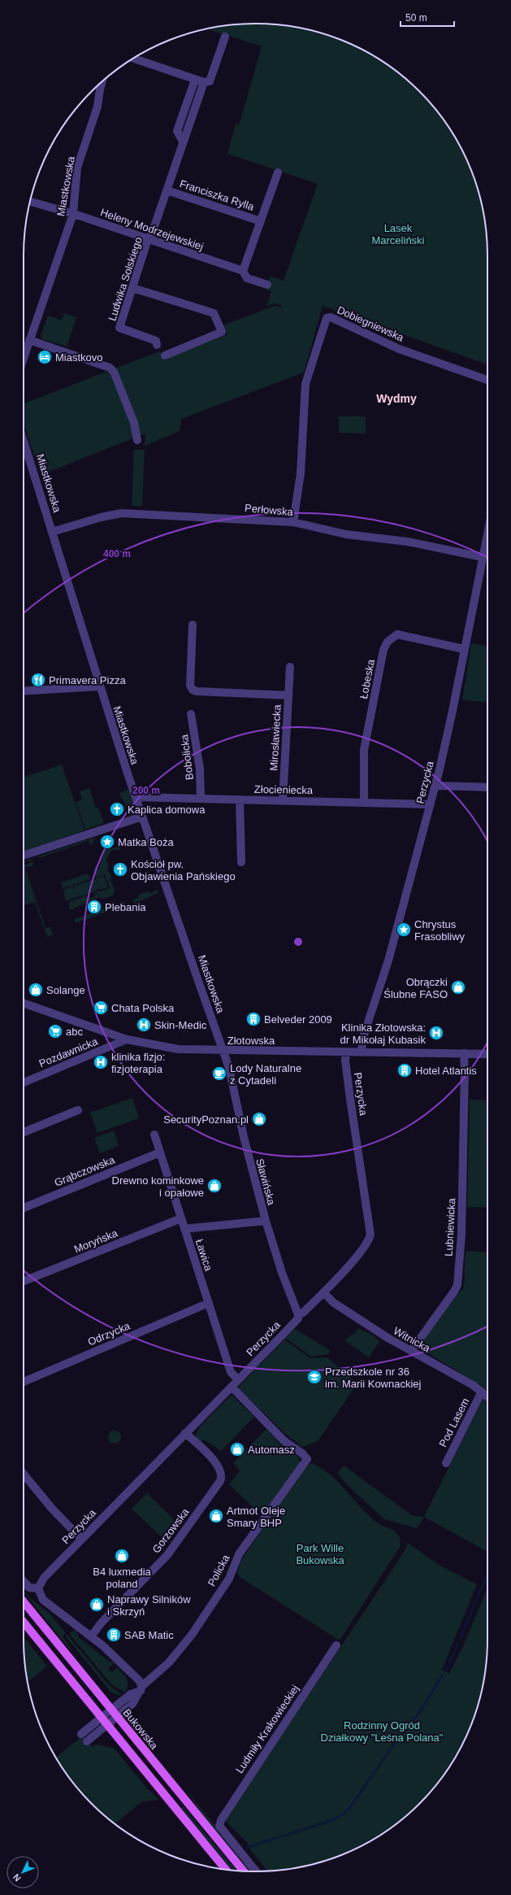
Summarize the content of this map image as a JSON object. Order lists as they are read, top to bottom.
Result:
{
  "streets": {
    "main road": ["Bukowska"],
    "street": [
      "Miastkowska",
      "Franciszka Rylla",
      "Heleny Modrzejewskiej",
      "Ludwika Solskiego",
      "Dobiegniewska",
      "Perłowska",
      "Łobeska",
      "Mirosławiecka",
      "Bobolicka",
      "Perzycka",
      "Złocieniecka",
      "Złotowska",
      "Pozdawnicka",
      "Grąbczowska",
      "Sławińska",
      "Lubniewicka",
      "Moryńska",
      "Ławica",
      "Odrzycka",
      "Witnicka",
      "Pod Lasem",
      "Gorzowska",
      "Policka",
      "Ludmiły Krakowieckiej"
    ]
  },
  "crossings": [
    ["Miastkowska", "Heleny Modrzejewskiej"],
    ["Miastkowska", "Perłowska"],
    ["Miastkowska", "Złocieniecka"],
    ["Miastkowska", "Złotowska"],
    ["Miastkowska", "Sławińska"],
    ["Franciszka Rylla", "Ludwika Solskiego"],
    ["Heleny Modrzejewskiej", "Ludwika Solskiego"],
    ["Dobiegniewska", "Perłowska"],
    ["Perłowska", "Perzycka"],
    ["Łobeska", "Perzycka"],
    ["Łobeska", "Złocieniecka"],
    ["Mirosławiecka", "Złocieniecka"],
    ["Bobolicka", "Złocieniecka"],
    ["Perzycka", "Złocieniecka"],
    ["Perzycka", "Złotowska"],
    ["Perzycka", "Sławińska"],
    ["Perzycka", "Ławica"],
    ["Perzycka", "Witnicka"],
    ["Perzycka", "Gorzowska"],
    ["Perzycka", "Policka"],
    ["Złotowska", "Pozdawnicka"],
    ["Złotowska", "Sławińska"],
    ["Złotowska", "Lubniewicka"],
    ["Grąbczowska", "Ławica"],
    ["Lubniewicka", "Witnicka"],
    ["Moryńska", "Ławica"],
    ["Ławica", "Odrzycka"],
    ["Witnicka", "Pod Lasem"],
    ["Policka", "Bukowska"]
  ],
  "districts": ["Wydmy"],
  "parks": ["Lasek Marceliński", "Park Wille Bukowska", "Rodzinny Ogród Działkowy \"Leśna Polana\""],
  "places": {
    "hotel": ["Miastkovo"],
    "restaurant": ["Primavera Pizza"],
    "church": ["Kaplica domowa", "Kościół pw. Objawienia Pańskiego"],
    "place": ["Matka Boża", "Chrystus Frasobliwy"],
    "building": [
      "Plebania",
      "Belveder 2009",
      "Hotel Atlantis",
      "SAB Matic"
    ],
    "shop": [
      "Obrączki Ślubne FASO",
      "Solange",
      "SecurityPoznan.pl",
      "Drewno kominkowe i opałowe",
      "Automasz",
      "Artmot Oleje Smary BHP",
      "B4 luxmedia poland",
      "Naprawy Silników i Skrzyń"
    ],
    "supermarket": ["Chata Polska", "abc"],
    "hospital": ["Skin-Medic", "Klinika Złotowska: dr Mikołaj Kubasik", "klinika fizjo: fizjoterapia"],
    "cafe": ["Lody Naturalne z Cytadeli"],
    "school or university": ["Przedszkole nr 36 im. Marii Kownackiej"]
  },
  "scale_bar": "50 m",
  "north": "bottom left",
  "rings": ["400 m", "200 m"]
}
